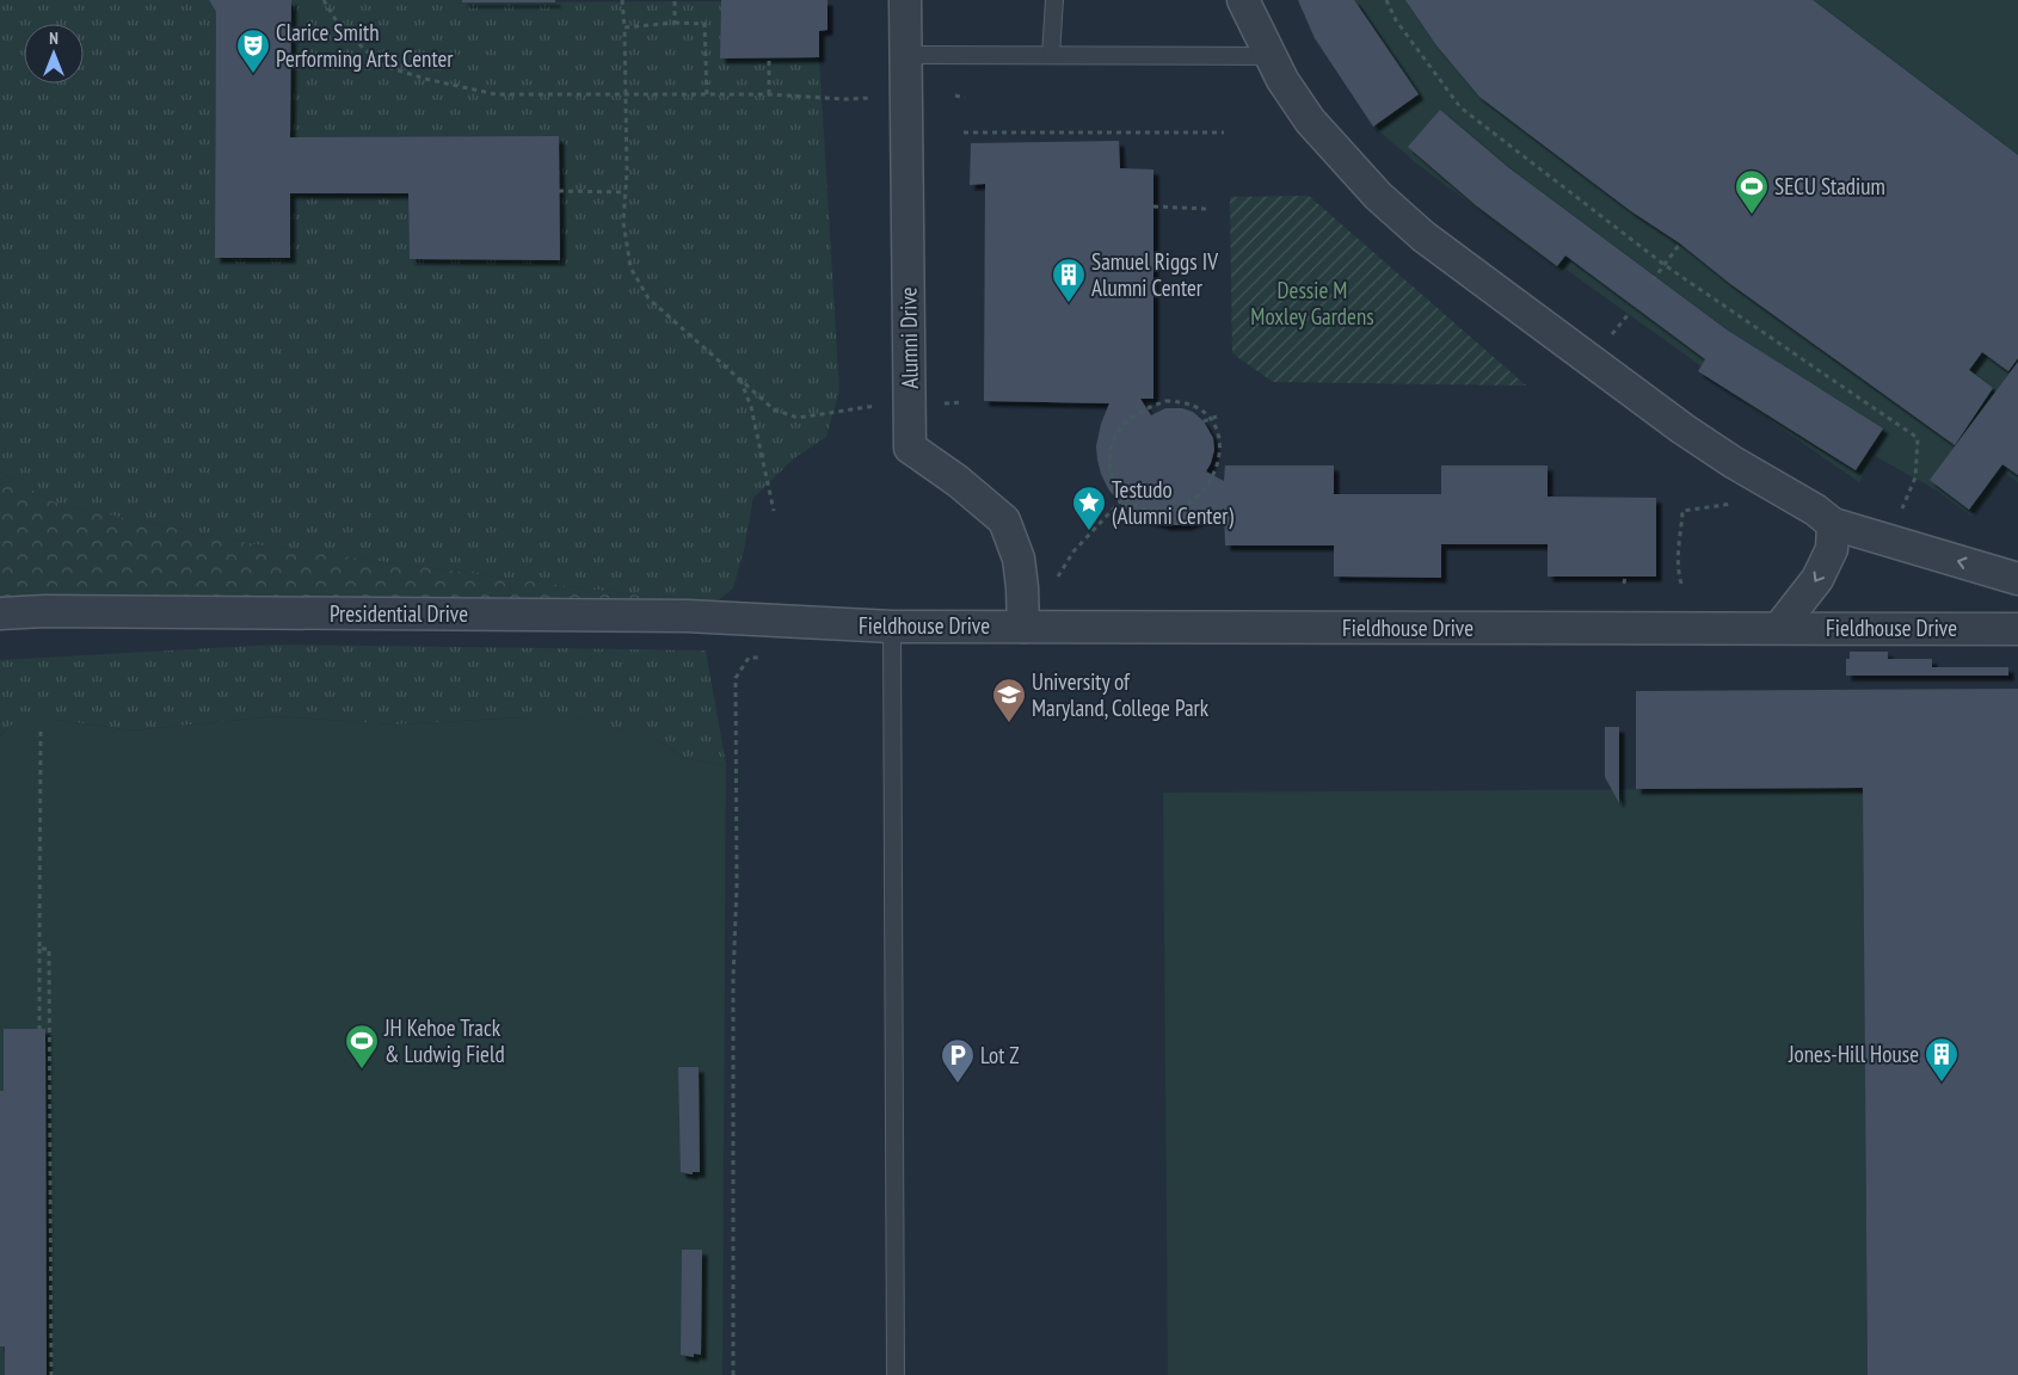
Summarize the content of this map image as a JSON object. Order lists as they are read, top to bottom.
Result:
{
  "streets": {
    "street": ["Alumni Drive", "Presidential Drive", "Fieldhouse Drive"]
  },
  "crossings": [
    ["Alumni Drive", "Fieldhouse Drive"],
    ["Presidential Drive", "Fieldhouse Drive"]
  ],
  "parks": ["Dessie M Moxley Gardens"],
  "places": {
    "theatre": ["Clarice Smith Performing Arts Center"],
    "sports": ["SECU Stadium", "JH Kehoe Track & Ludwig Field"],
    "building": ["Samuel Riggs IV Alumni Center", "Jones-Hill House"],
    "place": ["Testudo (Alumni Center)"],
    "school or university": ["University of Maryland, College Park"],
    "parking": ["Lot Z"]
  },
  "north": "top"
}
